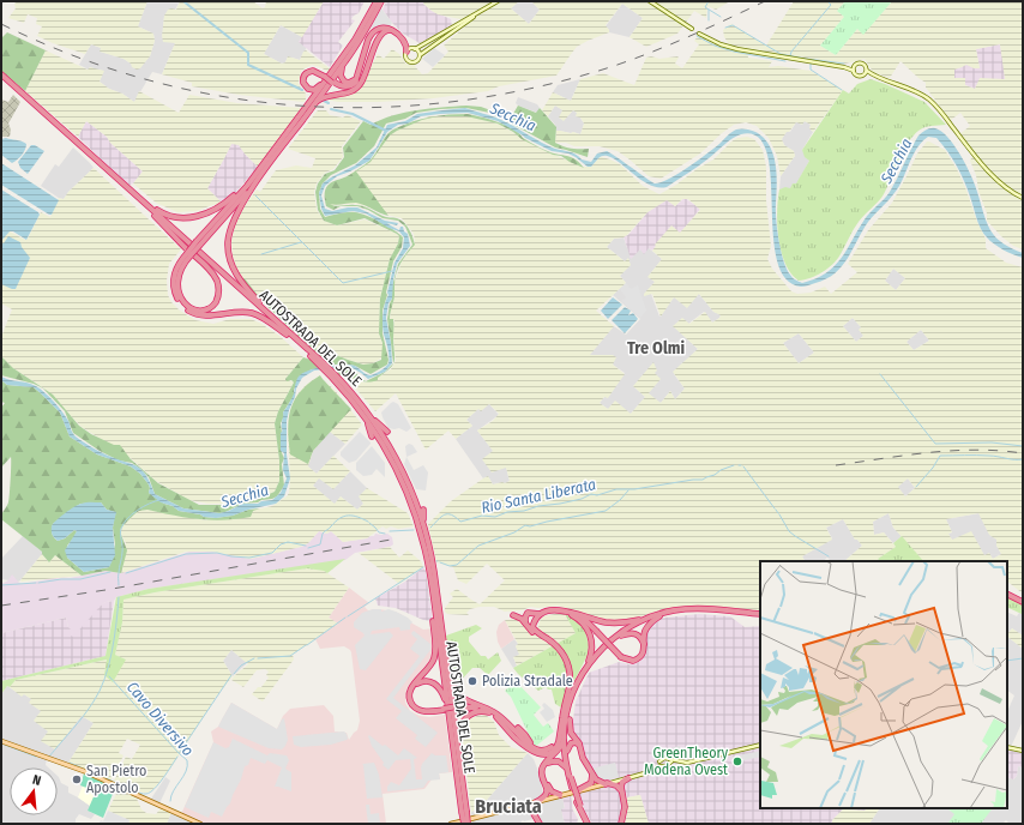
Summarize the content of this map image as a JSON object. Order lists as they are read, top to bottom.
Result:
{
  "streets": {
    "highway": ["AUTOSTRADA DEL SOLE"]
  },
  "districts": ["Tre Olmi", "Bruciata"],
  "water": ["Secchia", "Rio Santa Liberata", "Cavo Diversivo"],
  "places": ["Polizia Stradale", "GreenTheory Modena Ovest", "San Pietro Apostolo"],
  "north": "top"
}
